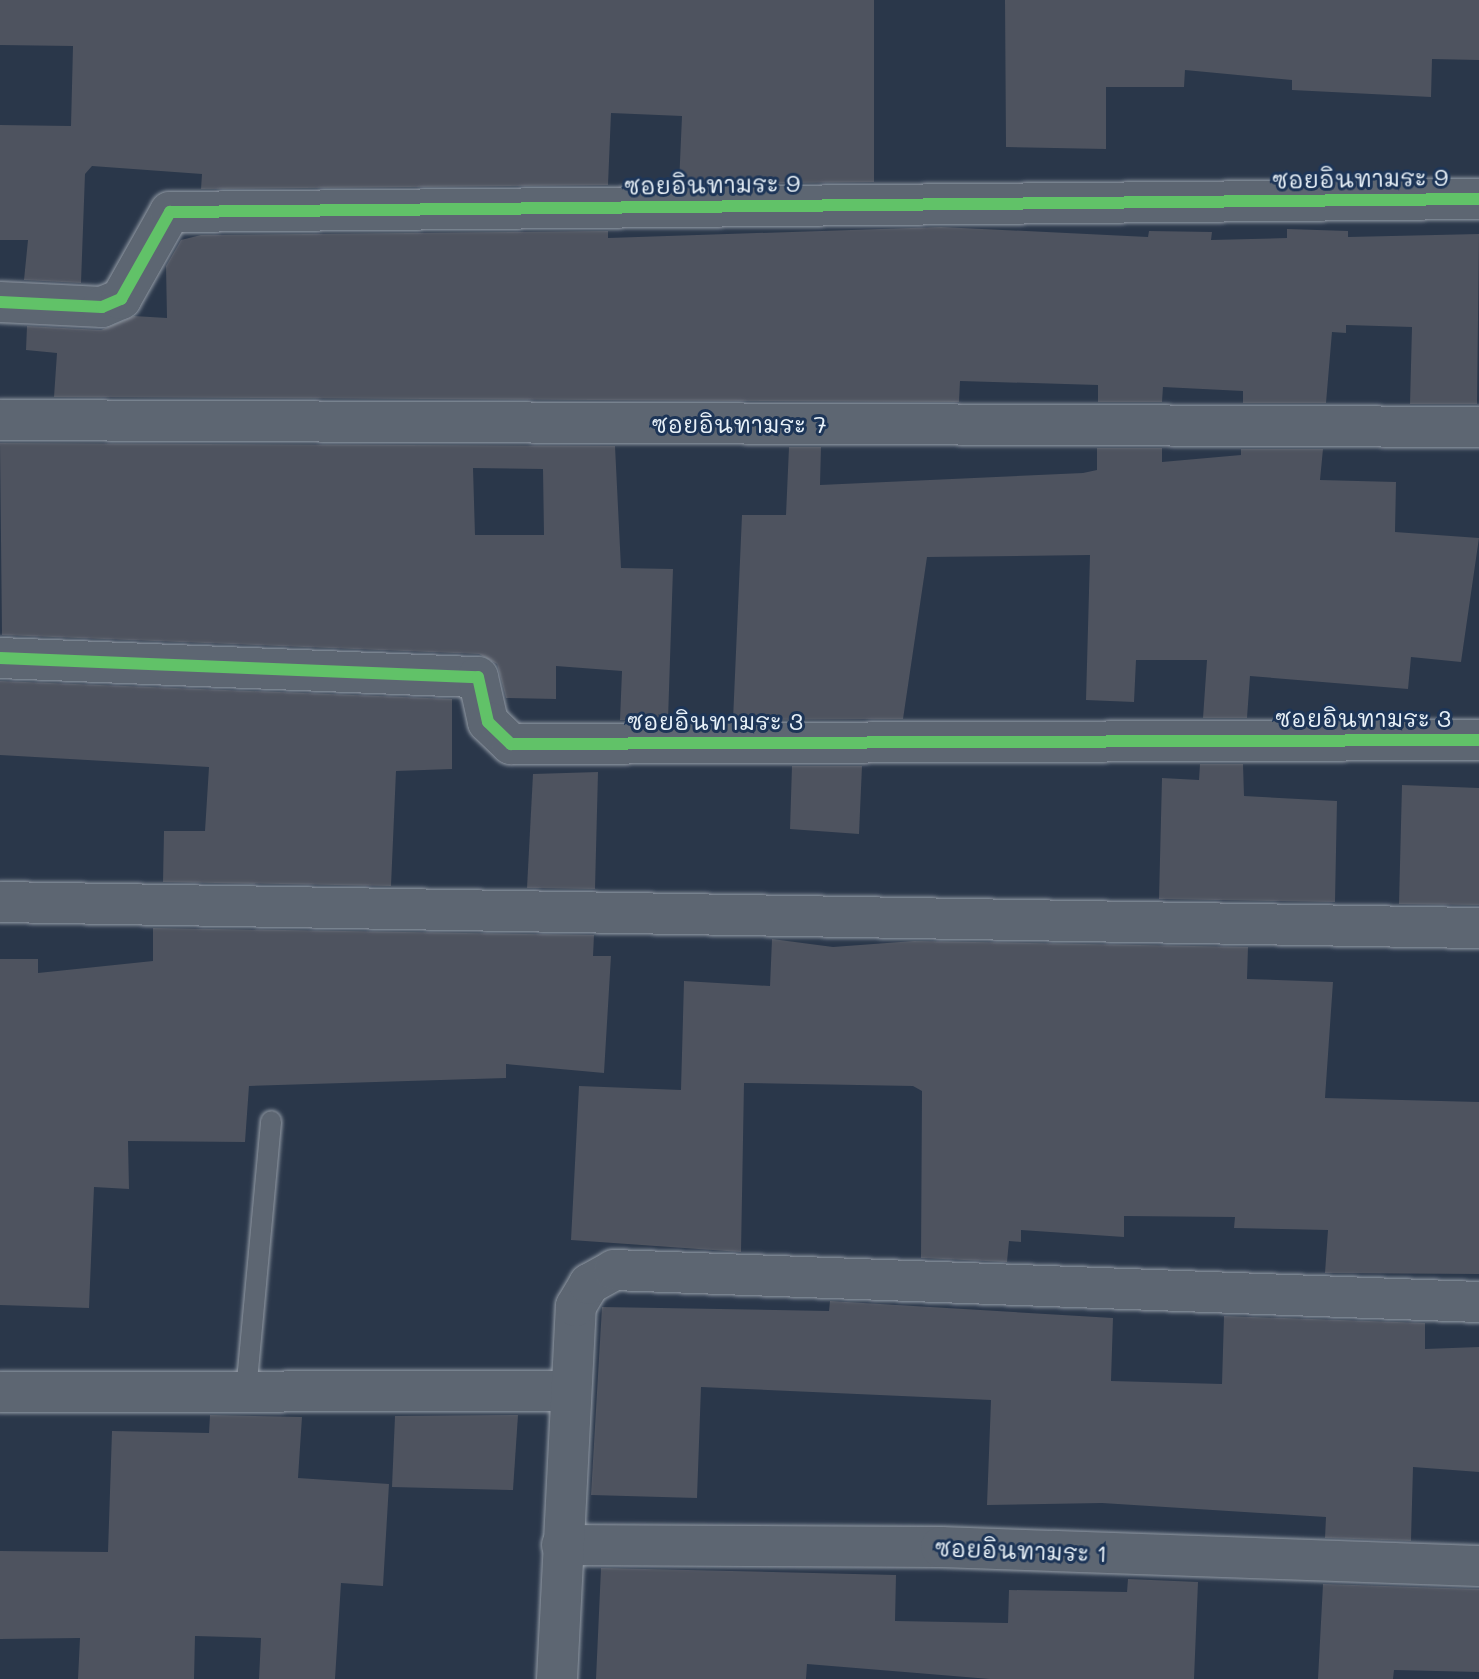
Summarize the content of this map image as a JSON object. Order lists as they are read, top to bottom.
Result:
{
  "streets": {
    "street": [
      "ซอยอินทามระ 9",
      "ซอยอินทามระ 7",
      "ซอยอินทามระ 3",
      "ซอยอินทามระ 1"
    ]
  }
}
